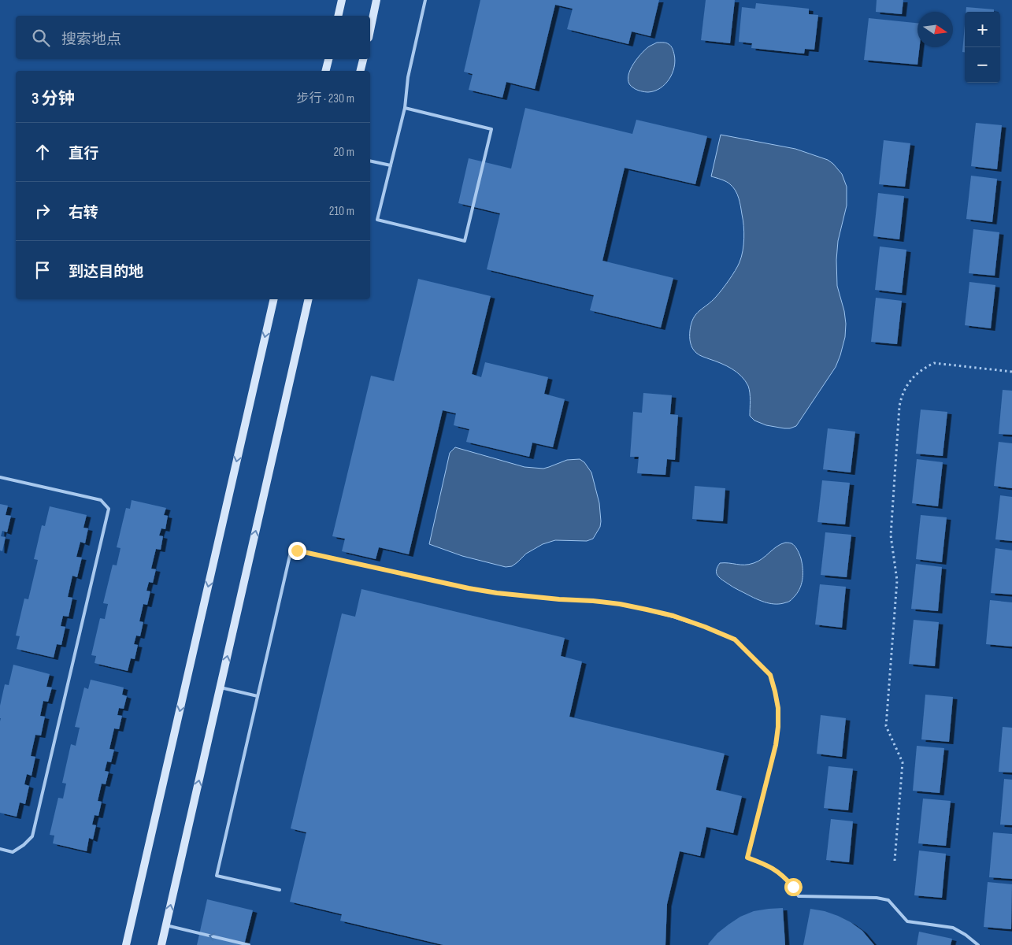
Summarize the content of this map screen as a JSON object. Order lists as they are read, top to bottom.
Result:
{
  "north": "right",
  "page": {
    "map_buttons": ["+", "−"],
    "search": "搜索地点",
    "heading": ["3 分钟", "步行 · 230 m"],
    "list": [
      ["直行", "20 m"],
      ["右转", "210 m"],
      "到达目的地"
    ]
  }
}
